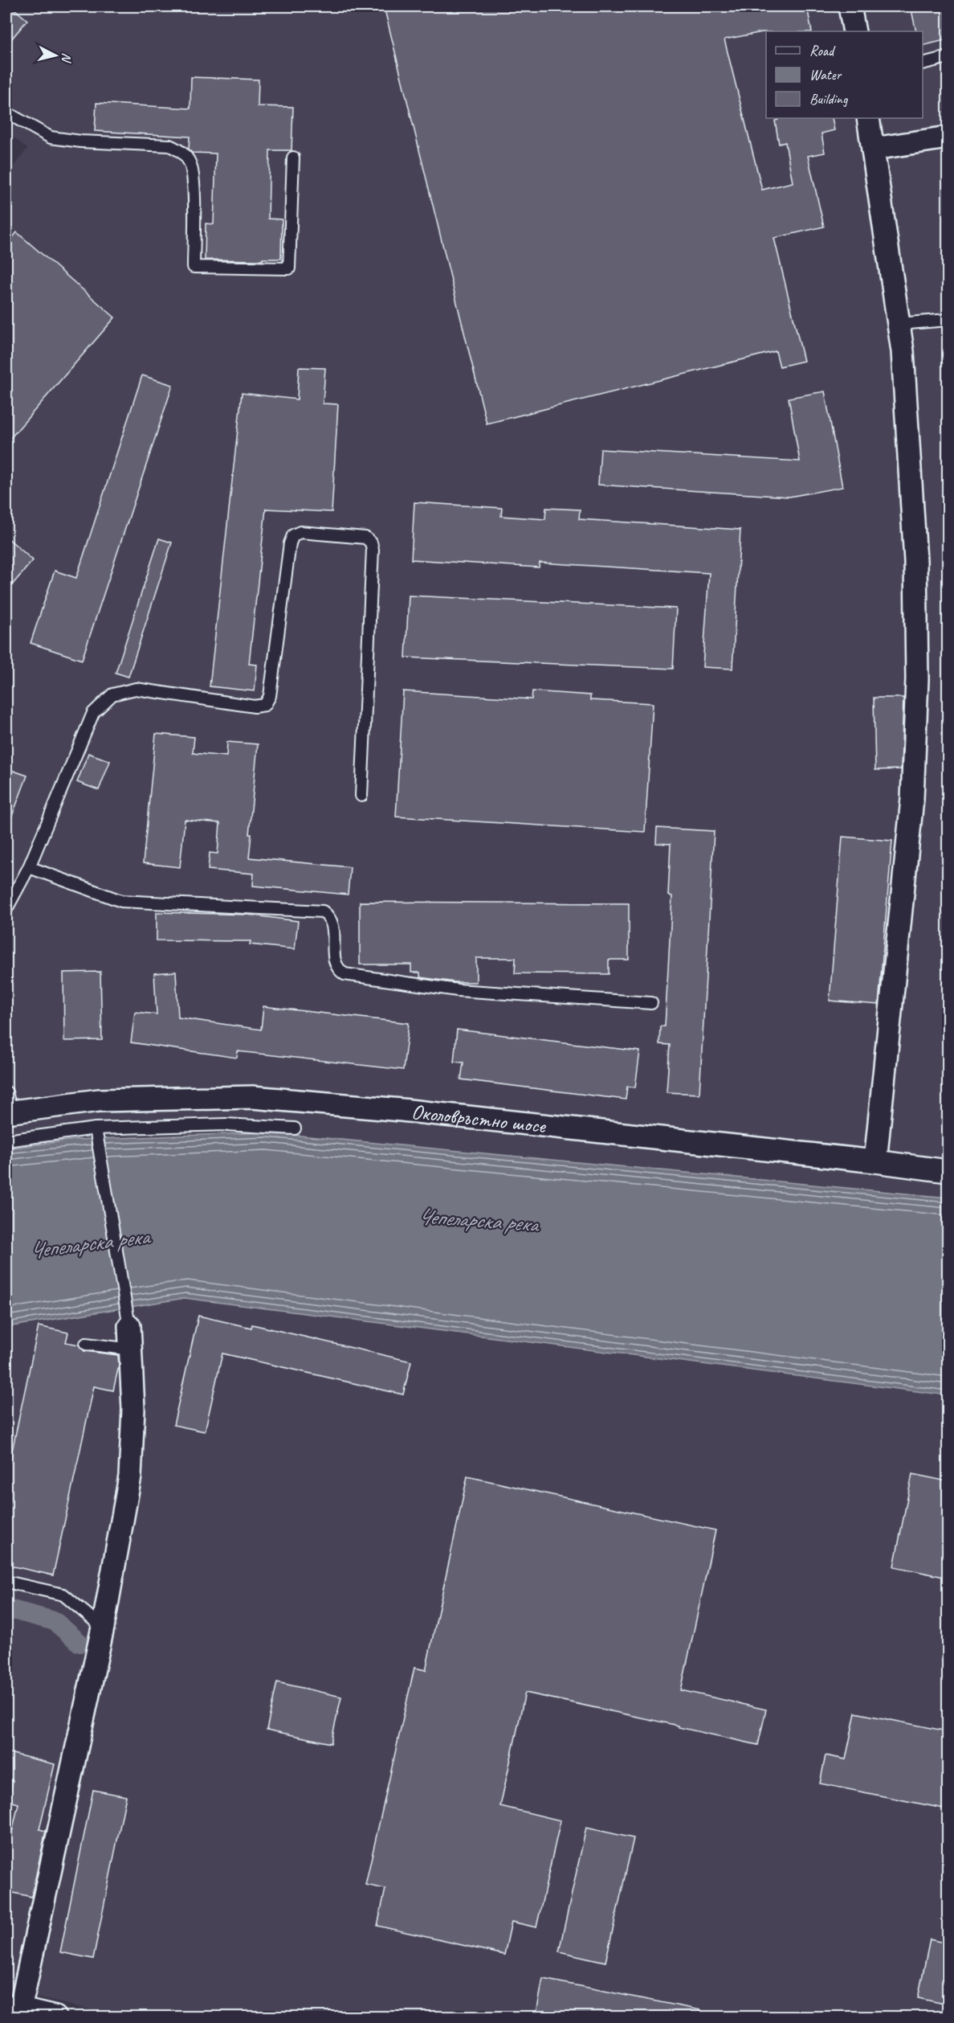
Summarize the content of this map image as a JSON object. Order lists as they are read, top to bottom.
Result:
{
  "streets": {
    "street": ["Околовръстно шосе"]
  },
  "water": ["Чепеларска река"],
  "legend": ["Road", "Water", "Building"],
  "north": "right"
}
